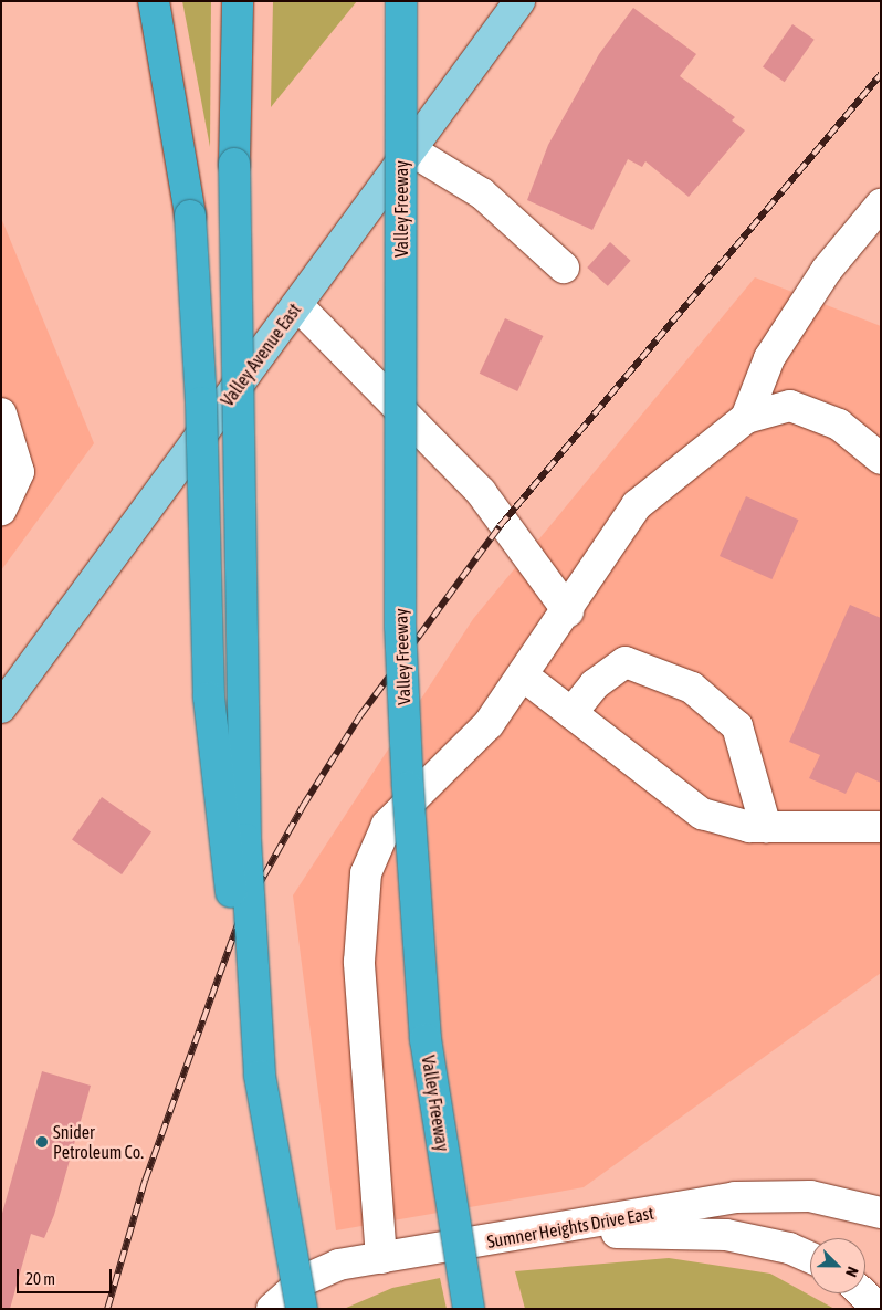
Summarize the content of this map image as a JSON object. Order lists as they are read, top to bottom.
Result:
{
  "streets": {
    "highway": ["Valley Freeway"],
    "main road": ["Valley Avenue East"],
    "street": ["Sumner Heights Drive East"]
  },
  "places": ["Snider Petroleum Co."],
  "scale_bar": "20 m",
  "north": "bottom right"
}
